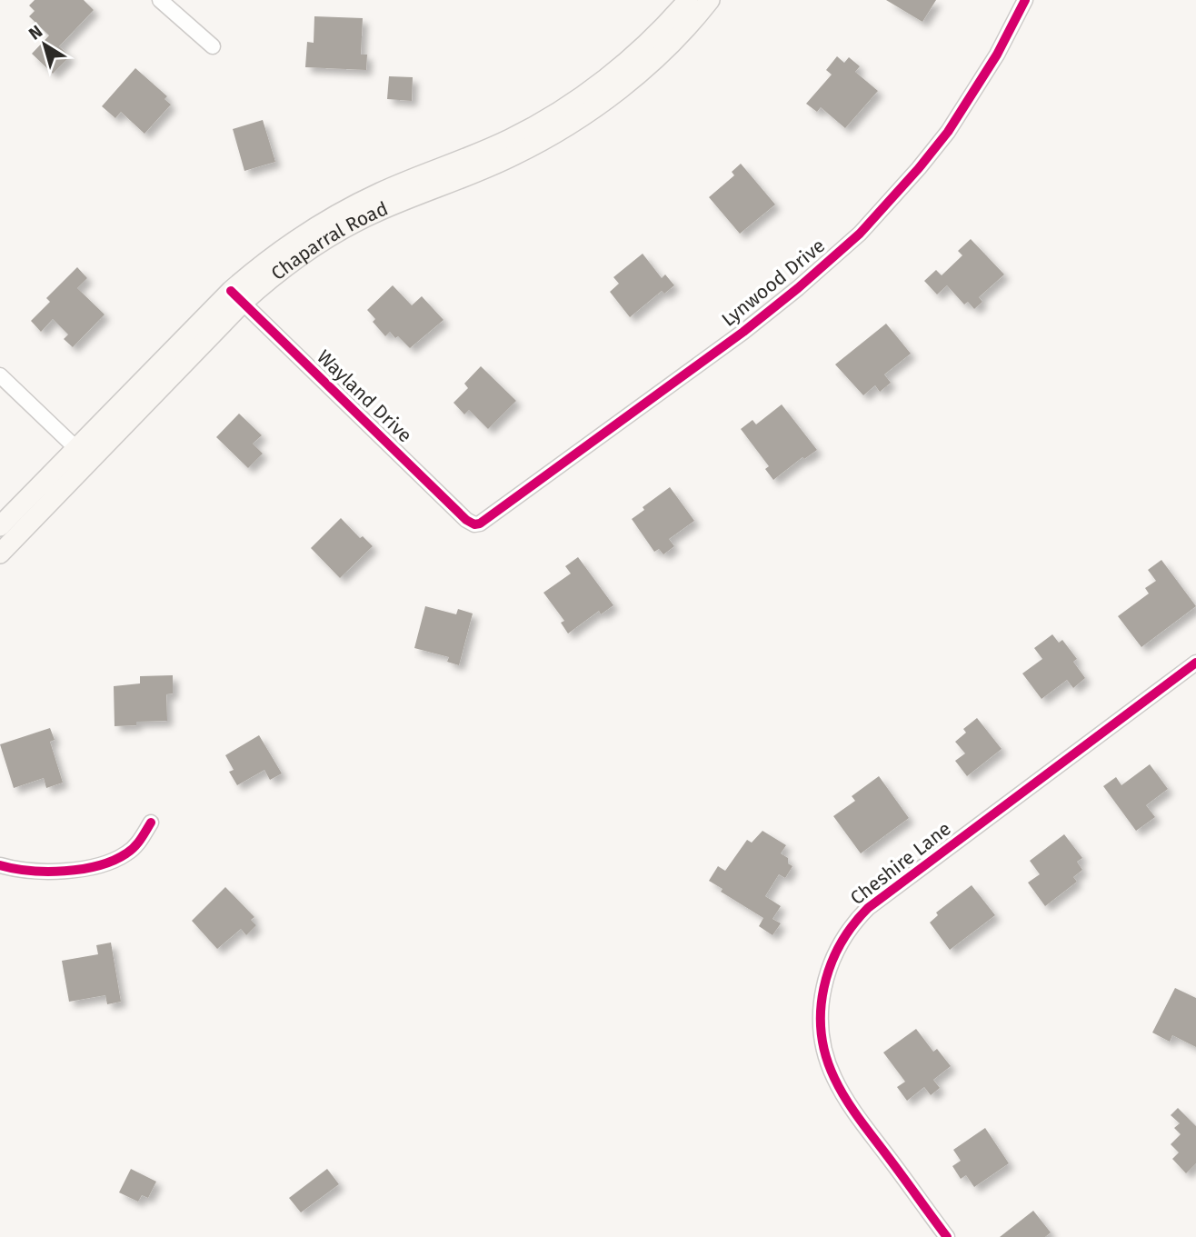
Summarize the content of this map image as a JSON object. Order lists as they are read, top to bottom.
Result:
{
  "streets": {
    "main road": ["Chaparral Road"],
    "street": ["Lynwood Drive", "Wayland Drive", "Cheshire Lane"]
  },
  "crossings": [
    ["Chaparral Road", "Wayland Drive"],
    ["Lynwood Drive", "Wayland Drive"]
  ],
  "north": "top left"
}
